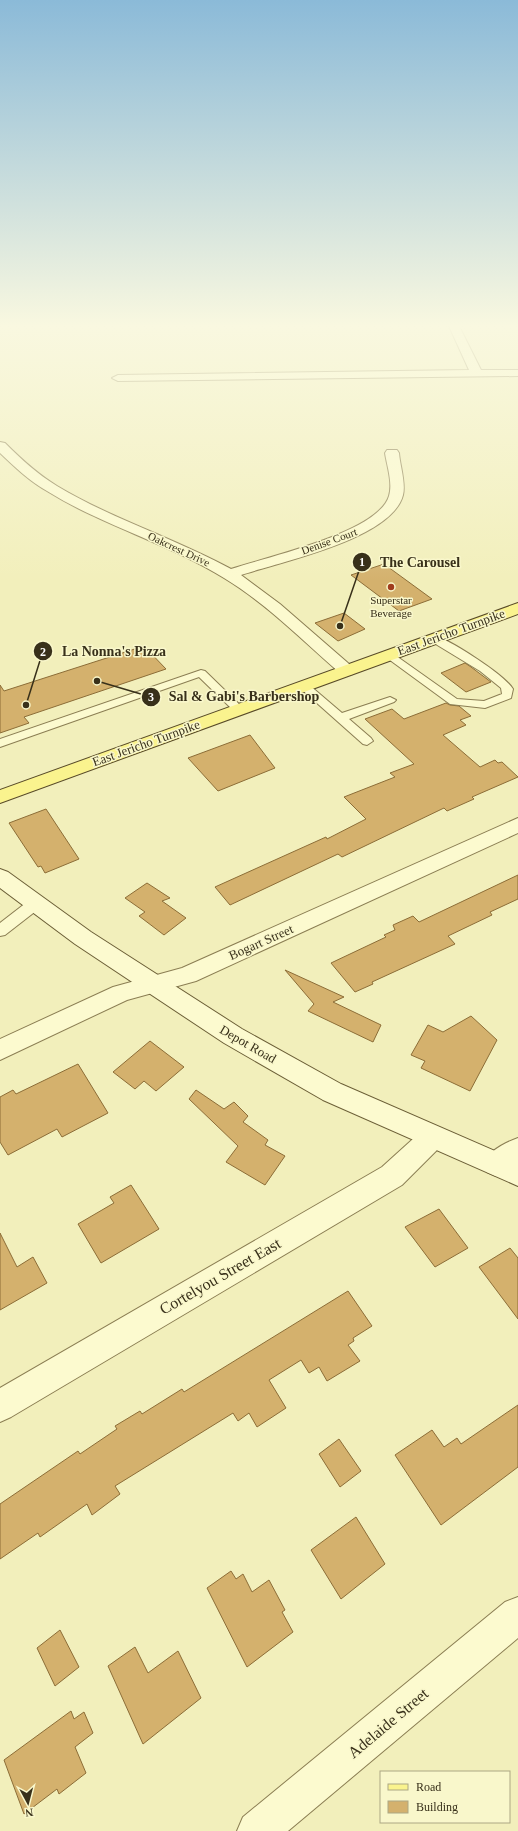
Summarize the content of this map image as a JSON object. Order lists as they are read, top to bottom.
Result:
{
  "streets": {
    "main road": ["East Jericho Turnpike"],
    "street": [
      "Denise Court",
      "Oakcrest Drive",
      "Bogart Street",
      "Depot Road",
      "Cortelyou Street East",
      "Adelaide Street"
    ]
  },
  "crossings": [
    ["Denise Court", "Oakcrest Drive"],
    ["Oakcrest Drive", "East Jericho Turnpike"],
    ["Bogart Street", "Depot Road"],
    ["Depot Road", "Cortelyou Street East"]
  ],
  "places": [
    "Superstar Beverage",
    "The Carousel",
    "Sal & Gabi's Barbershop",
    "La Nonna's Pizza"
  ],
  "legend": ["Road", "Building"],
  "north": "bottom"
}
